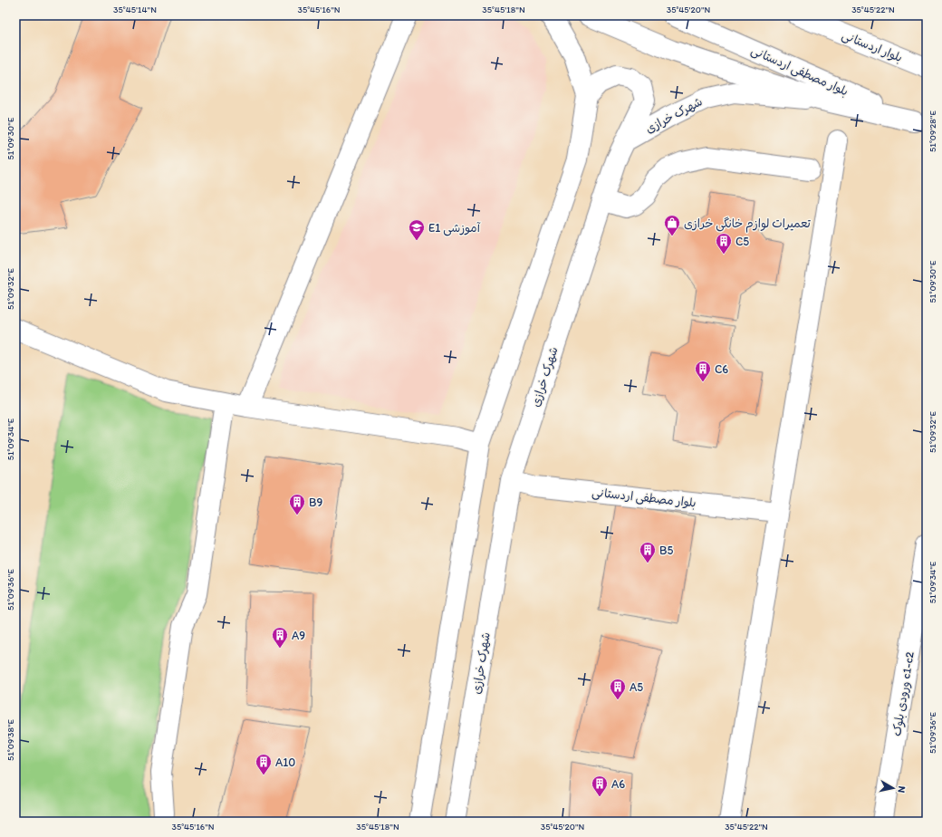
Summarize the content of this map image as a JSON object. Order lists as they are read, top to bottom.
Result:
{
  "streets": {
    "street": [
      "بلوار اردستانی",
      "بلوار مصطفی اردستانی",
      "شهرک خرازی",
      "ورودی بلوک c1-c2"
    ]
  },
  "crossings": [
    ["بلوار مصطفی اردستانی", "شهرک خرازی"]
  ],
  "places": {
    "shop": ["تعمیرات لوازم خانگی خرازی"],
    "school or university": ["E1 آموزشی"],
    "building": [
      "C5",
      "C6",
      "B9",
      "B5",
      "A9",
      "A5",
      "A10",
      "A6"
    ]
  },
  "north": "right",
  "coordinates": [
    "35°45'14\"N",
    "35°45'16\"N",
    "35°45'18\"N",
    "35°45'20\"N",
    "35°45'22\"N",
    "51°09'28\"E",
    "51°09'30\"E",
    "51°09'32\"E",
    "51°09'34\"E",
    "51°09'36\"E",
    "51°09'38\"E"
  ]
}
